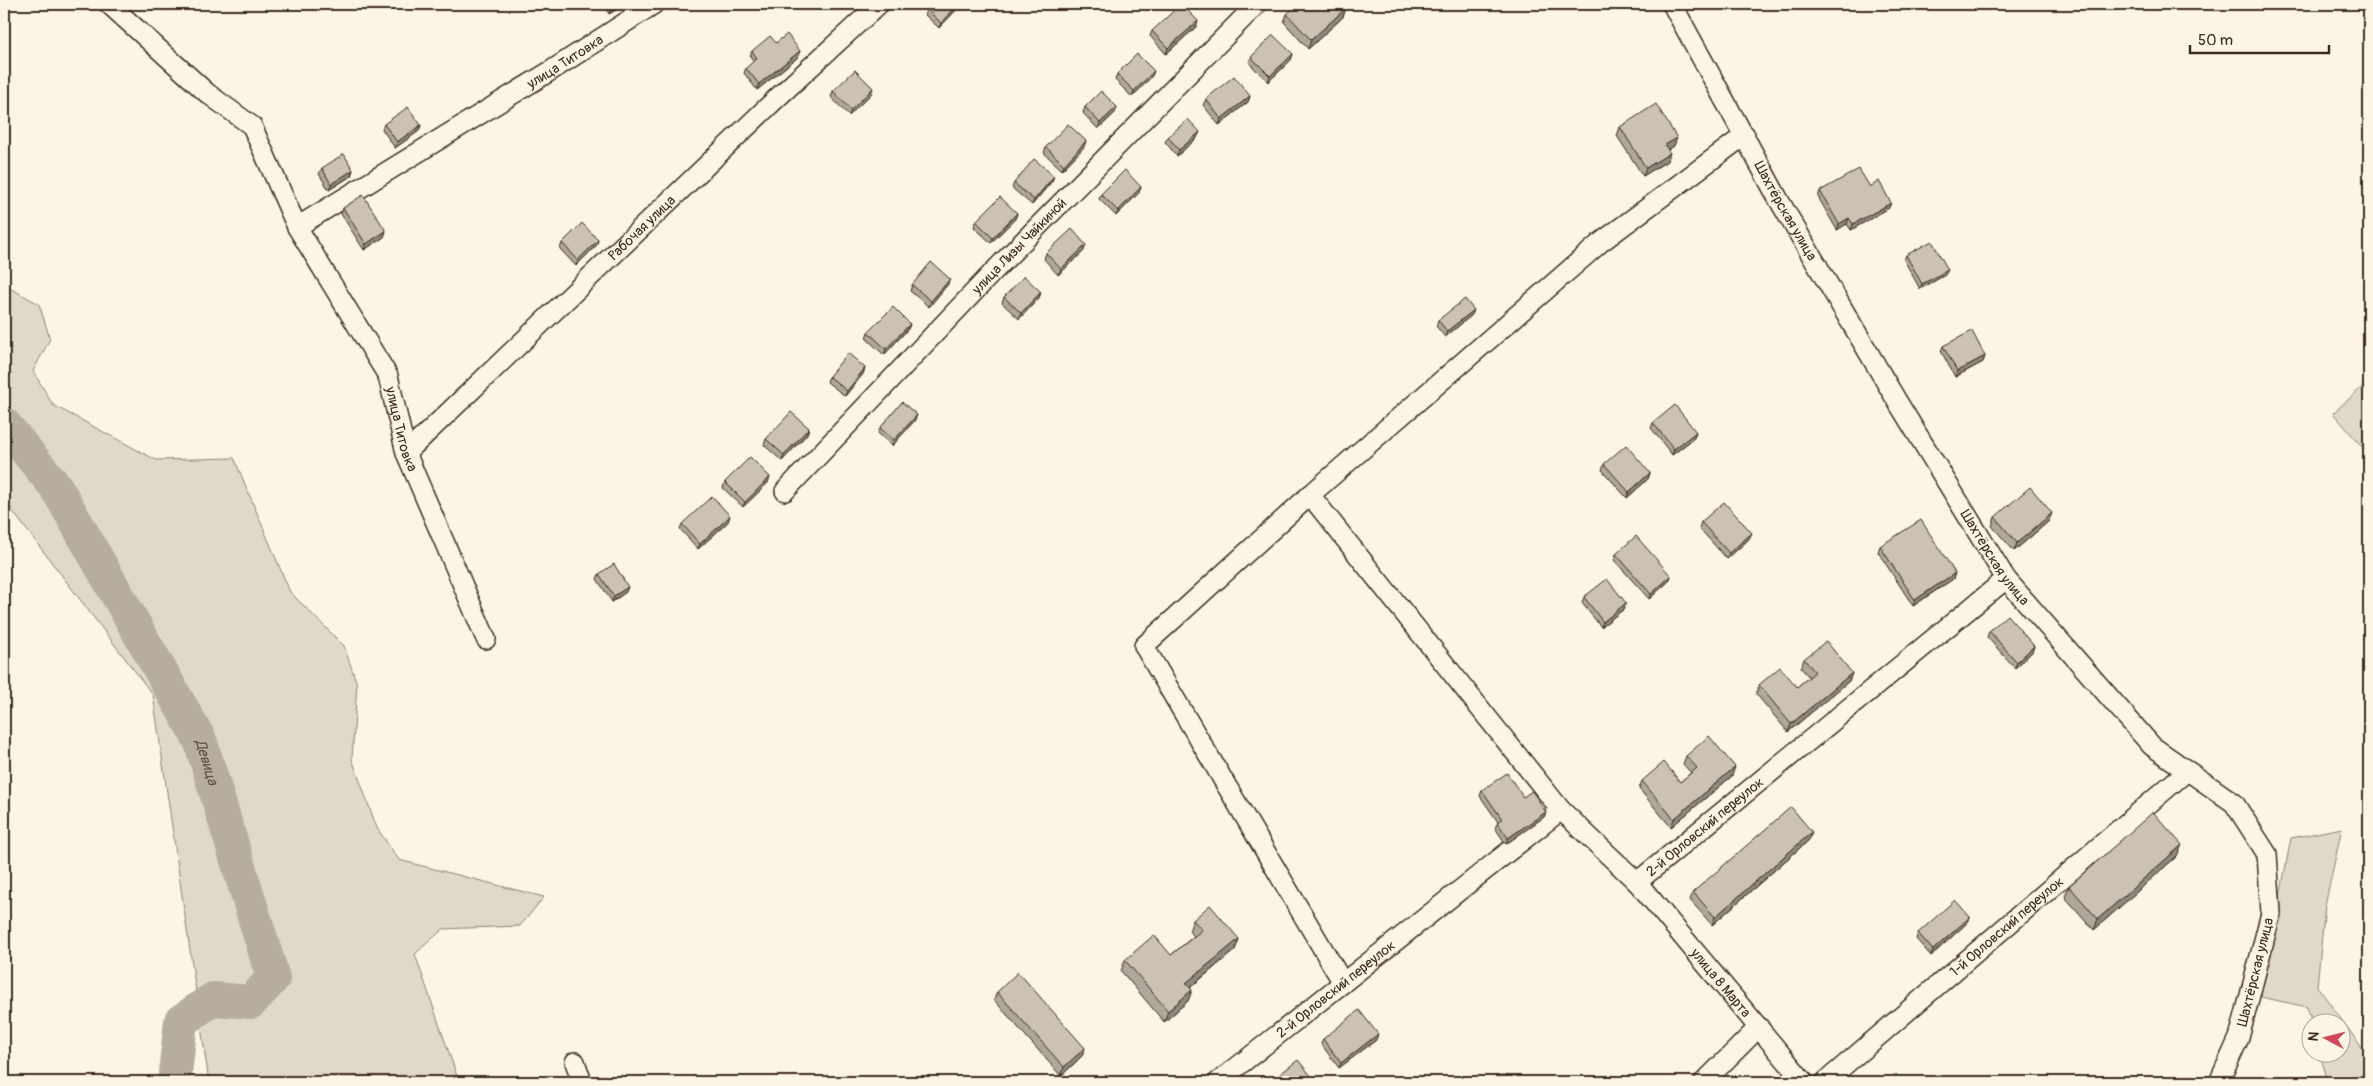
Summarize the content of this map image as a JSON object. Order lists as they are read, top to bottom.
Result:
{
  "streets": {
    "street": [
      "улица Титовка",
      "Шахтёрская улица",
      "Рабочая улица",
      "улица Лизы Чайкиной",
      "2-й Орловский переулок",
      "1-й Орловский переулок",
      "улица 8 Марта"
    ]
  },
  "crossings": [
    ["улица Титовка", "Рабочая улица"],
    ["Шахтёрская улица", "2-й Орловский переулок"],
    ["Шахтёрская улица", "1-й Орловский переулок"],
    ["2-й Орловский переулок", "улица 8 Марта"]
  ],
  "water": ["Девица"],
  "scale_bar": "50 m",
  "north": "left"
}
